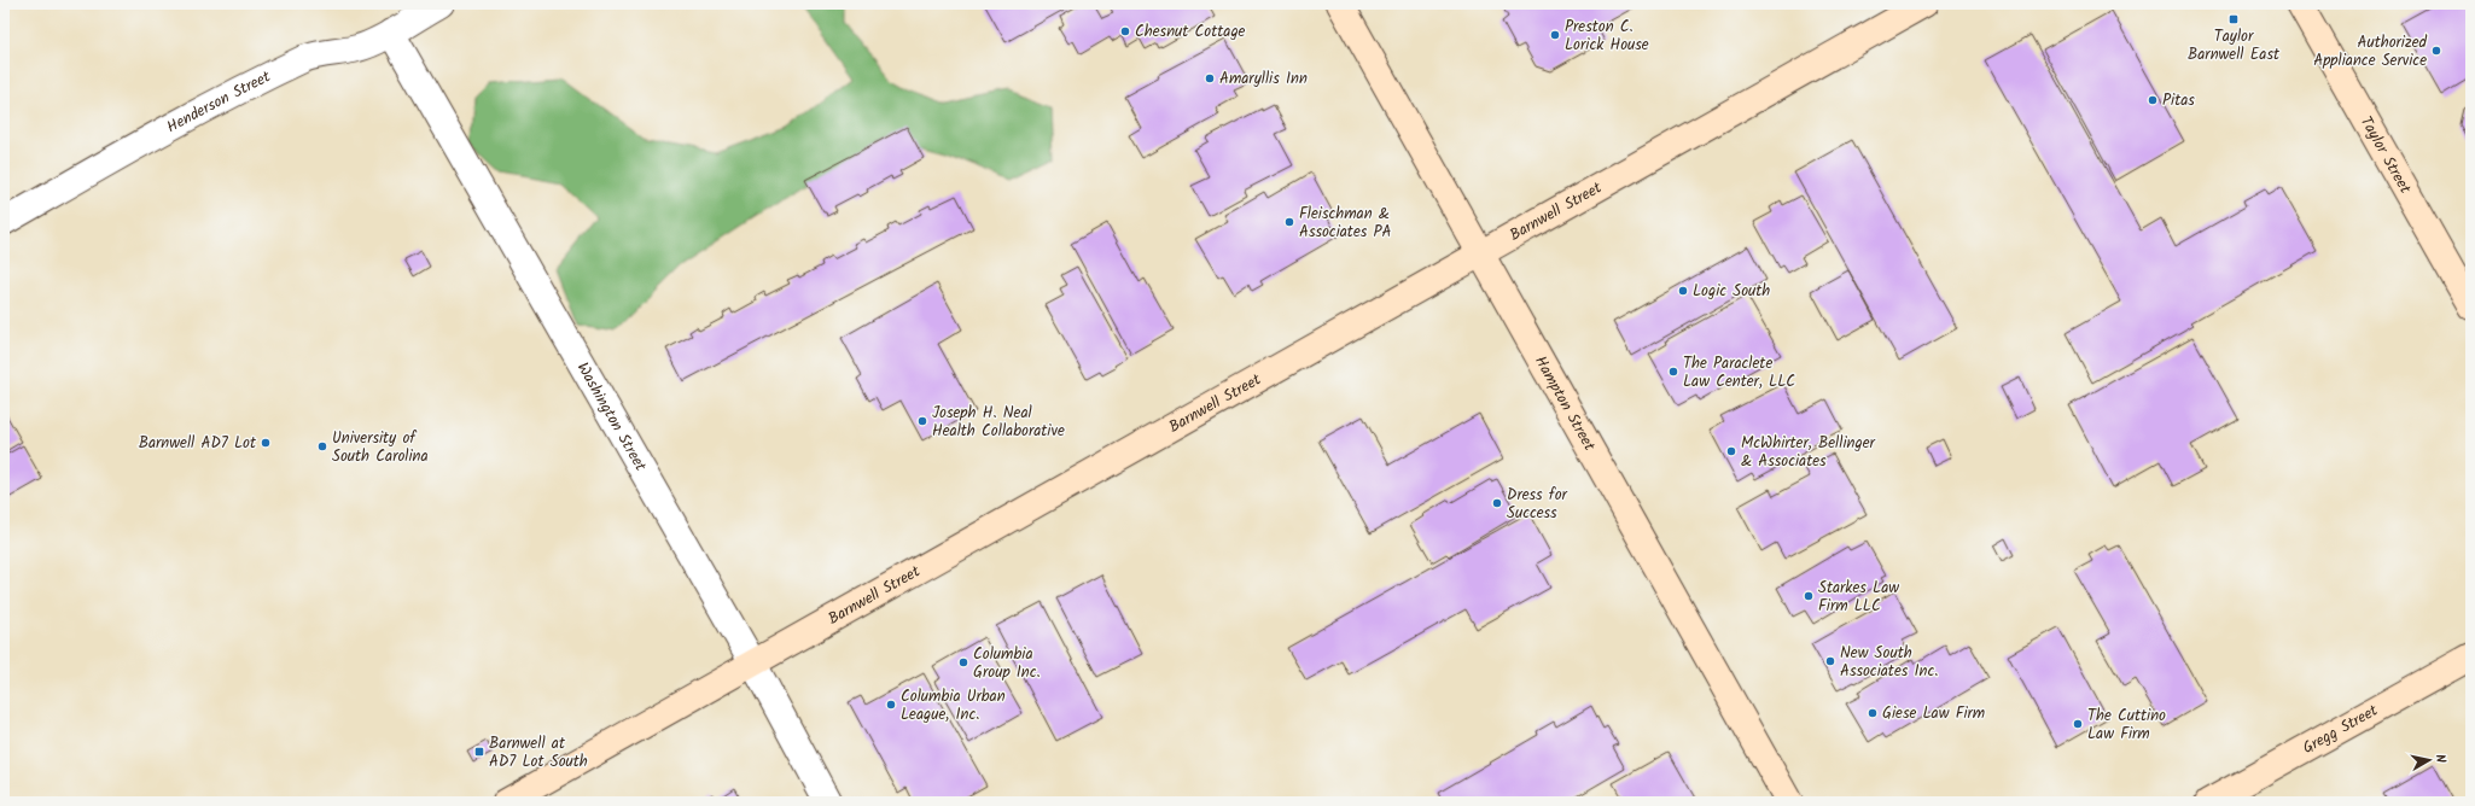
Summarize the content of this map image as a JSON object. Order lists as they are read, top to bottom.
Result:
{
  "streets": {
    "street": [
      "Henderson Street",
      "Taylor Street",
      "Barnwell Street",
      "Hampton Street",
      "Washington Street",
      "Gregg Street"
    ]
  },
  "crossings": [
    ["Henderson Street", "Washington Street"],
    ["Barnwell Street", "Hampton Street"],
    ["Barnwell Street", "Washington Street"]
  ],
  "places": {
    "transit": ["Taylor Barnwell East", "Barnwell at AD7 Lot South"],
    "other": [
      "Chesnut Cottage",
      "Preston C. Lorick House",
      "Authorized Appliance Service",
      "Amaryllis Inn",
      "Pitas",
      "Fleischman & Associates PA",
      "Logic South",
      "The Paraclete Law Center, LLC",
      "Joseph H. Neal Health Collaborative",
      "Barnwell AD7 Lot",
      "University of South Carolina",
      "McWhirter, Bellinger & Associates",
      "Dress for Success",
      "Starkes Law Firm LLC",
      "New South Associates Inc.",
      "Columbia Group Inc.",
      "Columbia Urban League, Inc.",
      "Giese Law Firm",
      "The Cuttino Law Firm"
    ]
  },
  "north": "right"
}
